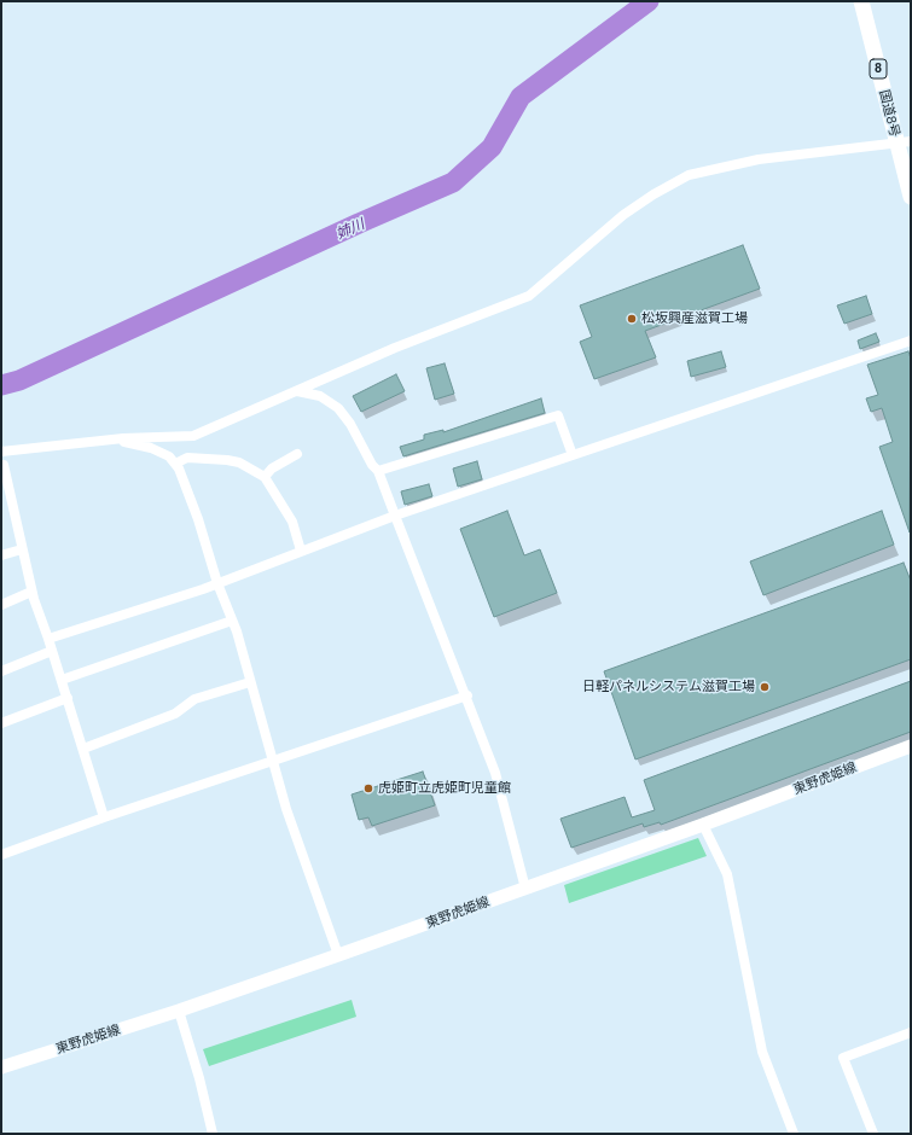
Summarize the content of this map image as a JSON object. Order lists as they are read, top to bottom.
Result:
{
  "streets": {
    "highway": ["8", "国道8号"],
    "main road": ["東野虎姫線"]
  },
  "water": ["姉川"],
  "places": ["松坂興産滋賀工場", "日軽パネルシステム滋賀工場", "虎姫町立虎姫町児童館"]
}
